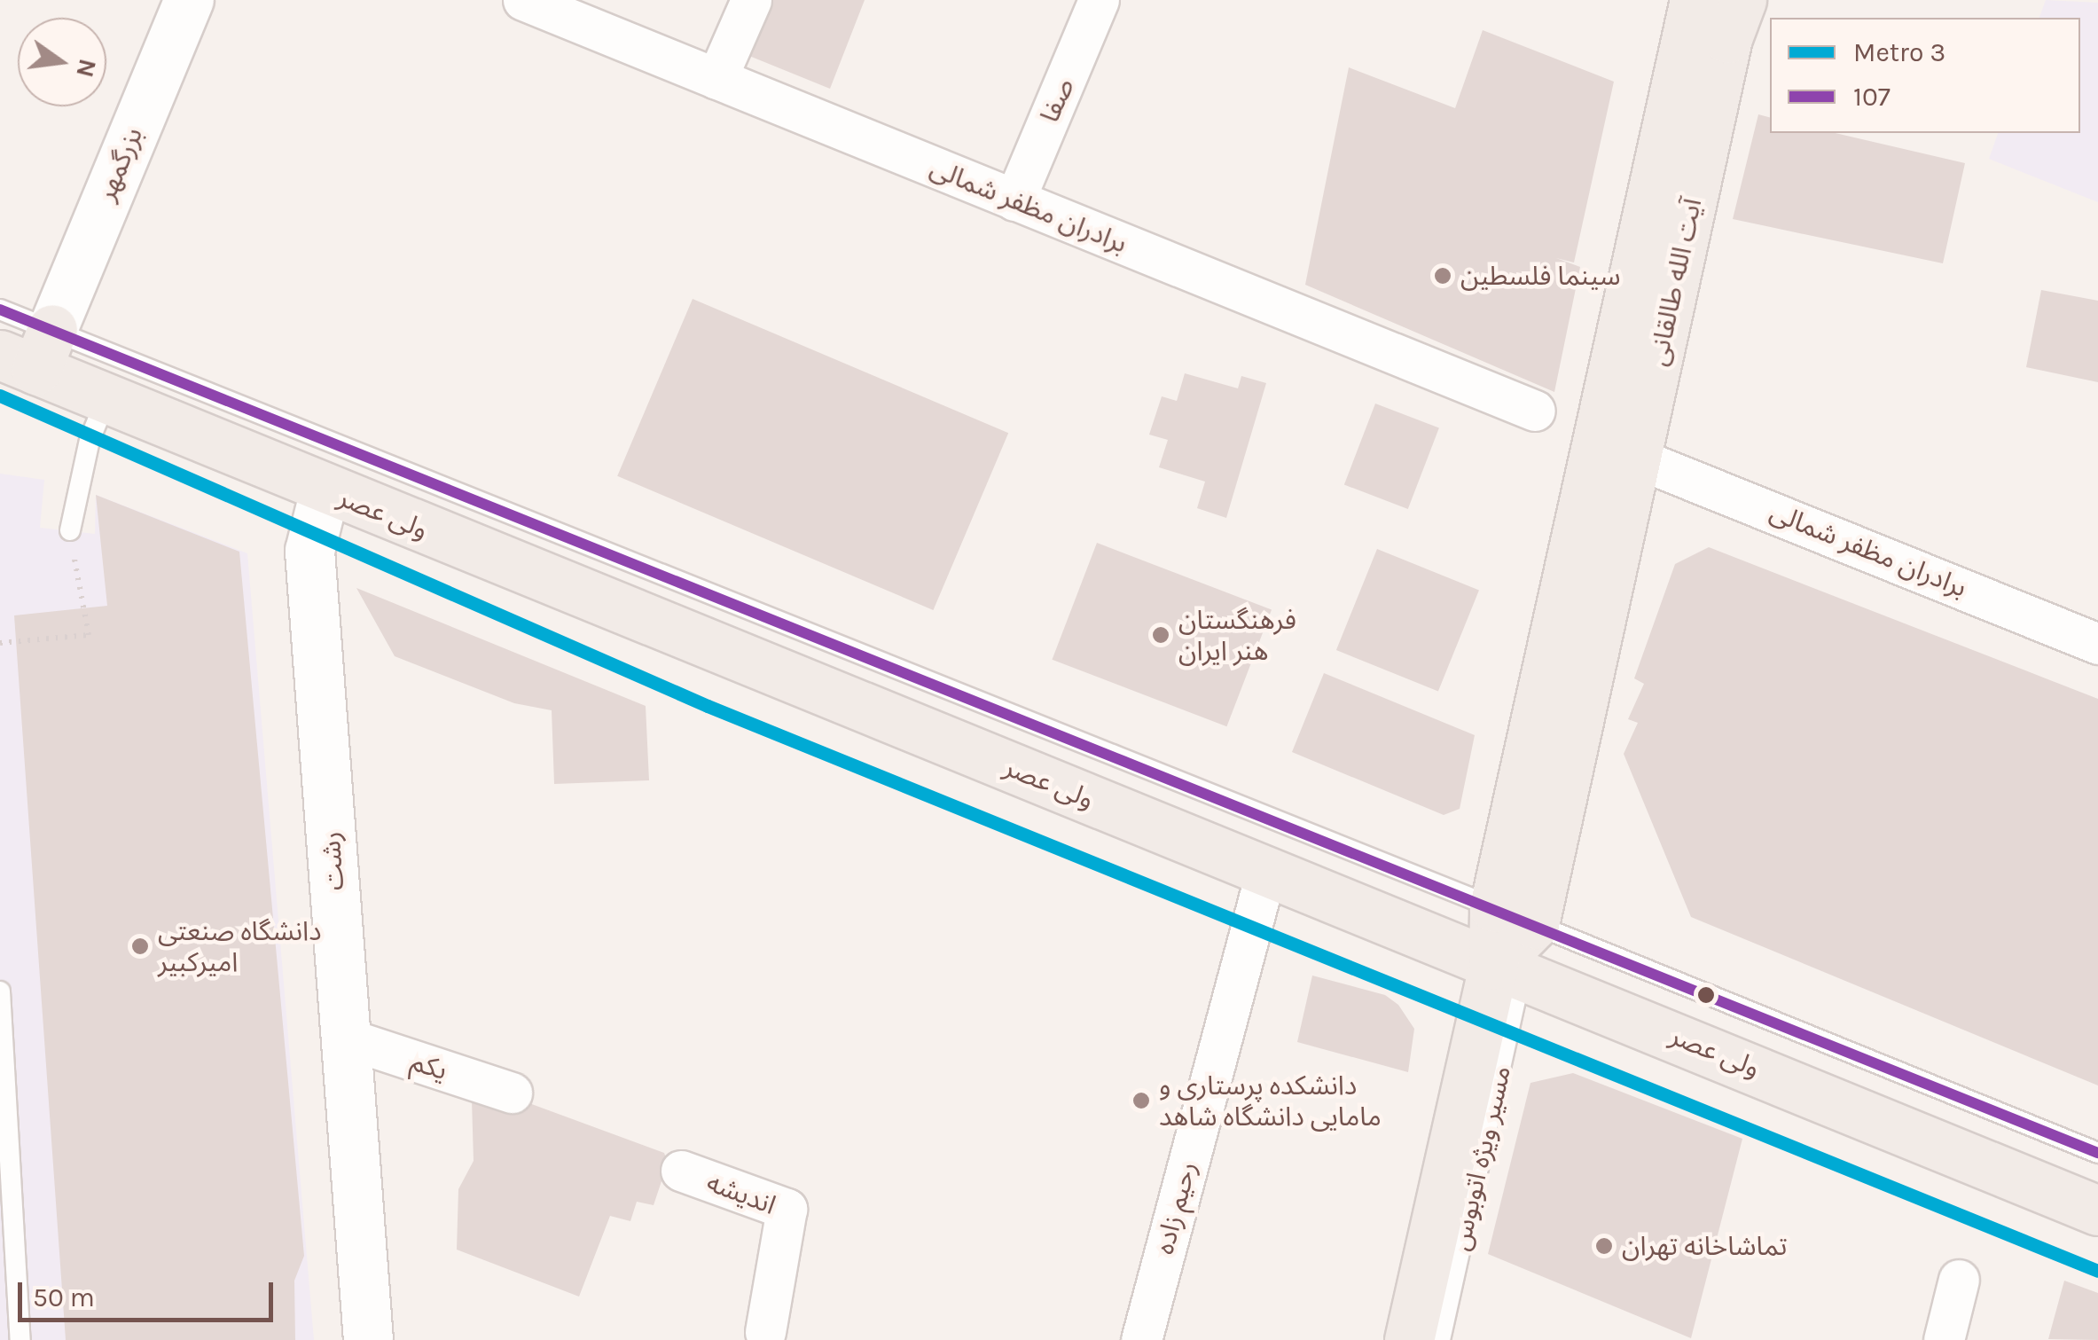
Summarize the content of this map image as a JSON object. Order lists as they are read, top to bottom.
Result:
{
  "streets": {
    "main road": ["آیت الله طالقانی", "ولی عصر"],
    "street": [
      "صفا",
      "بزرگمهر",
      "برادران مظفر شمالی",
      "رشت",
      "یکم",
      "اندیشه",
      "رحیم زاده"
    ],
    "lane": ["مسیر ویژه اتوبوس"]
  },
  "crossings": [
    ["صفا", "برادران مظفر شمالی"],
    ["بزرگمهر", "ولی عصر"],
    ["برادران مظفر شمالی", "آیت الله طالقانی"],
    ["ولی عصر", "رشت"],
    ["ولی عصر", "مسیر ویژه اتوبوس"],
    ["ولی عصر", "رحیم زاده"],
    ["رشت", "یکم"]
  ],
  "places": [
    "سینما فلسطین",
    "فرهنگستان هنر ایران",
    "دانشگاه صنعتی امیرکبیر",
    "دانشکده پرستاری و مامایی دانشگاه شاهد",
    "تماشاخانه تهران"
  ],
  "lines": ["transit line 107", "metro line 3"],
  "legend": ["Metro 3", "107"],
  "scale_bar": "50 m",
  "north": "right"
}
